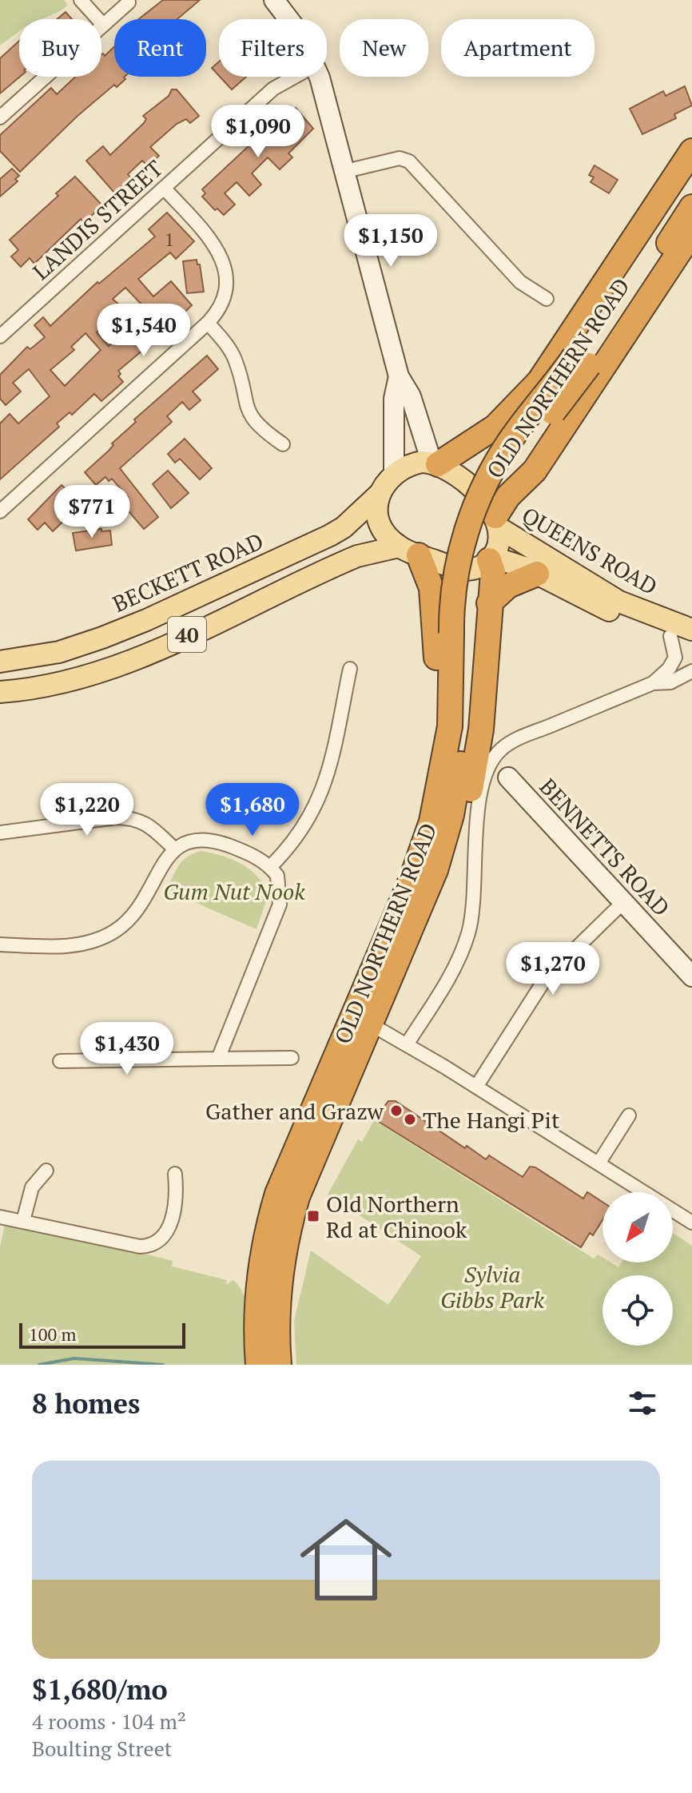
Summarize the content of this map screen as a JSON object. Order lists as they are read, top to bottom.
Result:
{
  "streets": {
    "highway": ["OLD NORTHERN ROAD"],
    "main road": [
      "QUEENS ROAD",
      "BECKETT ROAD",
      "40",
      "BENNETTS ROAD"
    ],
    "street": ["LANDIS STREET"]
  },
  "crossings": [
    ["QUEENS ROAD", "BECKETT ROAD"],
    ["QUEENS ROAD", "40"],
    ["BECKETT ROAD", "40"]
  ],
  "parks": ["Gum Nut Nook", "Sylvia Gibbs Park"],
  "places": {
    "other": ["Gather and Grazw", "The Hangi Pit"],
    "transit": ["Old Northern Rd at Chinook"]
  },
  "house_numbers": ["1"],
  "scale_bar": "100 m",
  "north": "bottom left",
  "page": {
    "chip": [
      "Buy",
      "Rent",
      "Filters",
      "New",
      "Apartment"
    ],
    "price": [
      "$1,090",
      "$1,150",
      "$1,540",
      "$771",
      "$1,220",
      "$1,680",
      "$1,270",
      "$1,430"
    ],
    "scale": "100 m",
    "heading": "8 homes",
    "list": [
      {
        "name": "$1,680/mo",
        "note": "4 rooms · 104 m² · Boulting Street"
      }
    ]
  }
}
